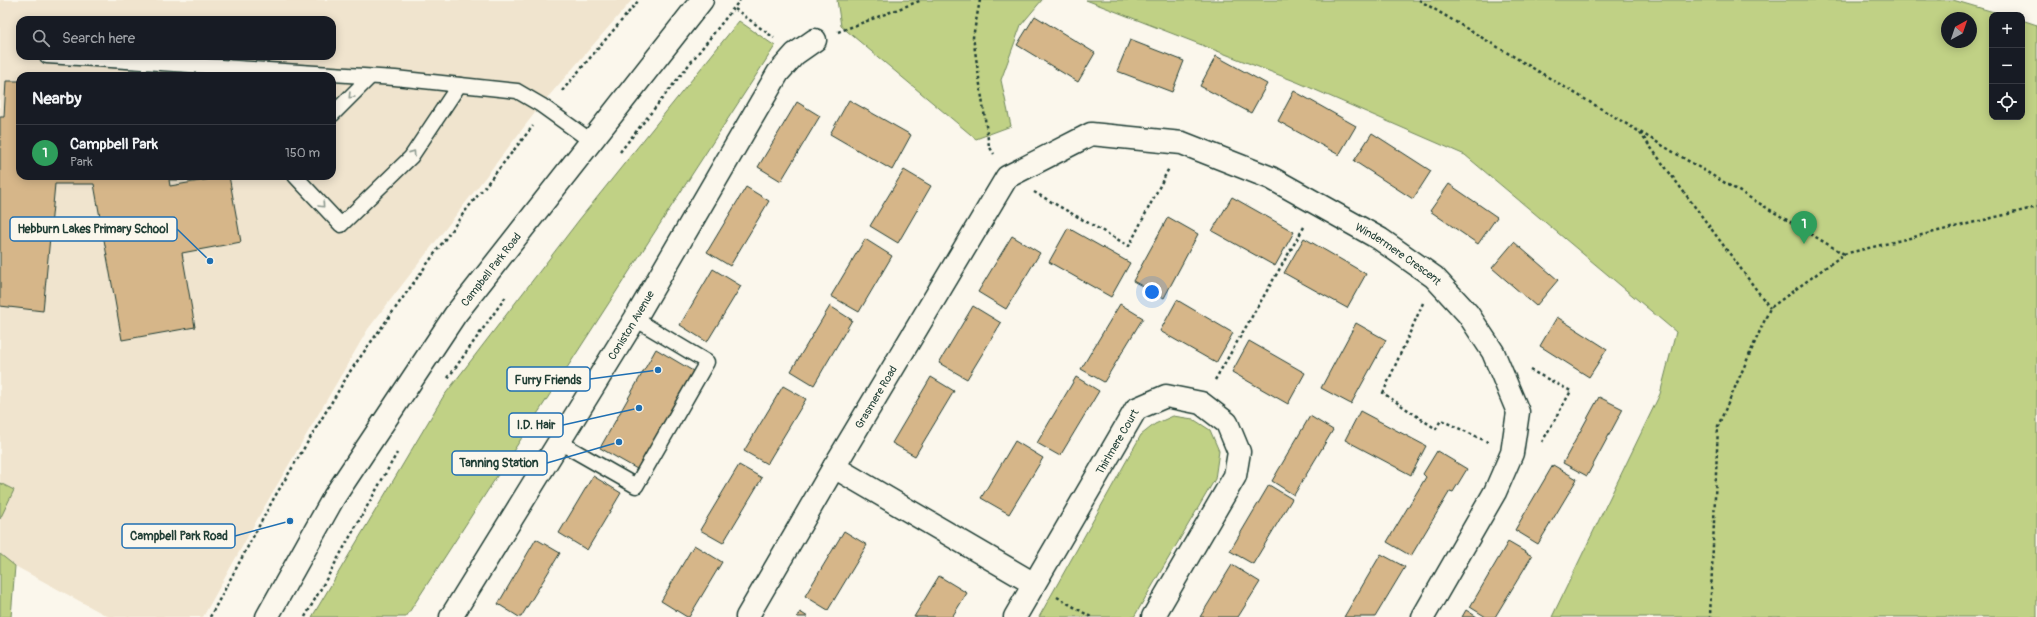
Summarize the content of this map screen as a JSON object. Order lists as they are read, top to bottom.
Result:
{
  "streets": {
    "street": [
      "Windermere Crescent",
      "Campbell Park Road",
      "Coniston Avenue",
      "Grasmere Road",
      "Thirlmere Court"
    ]
  },
  "crossings": [
    ["Windermere Crescent", "Grasmere Road"]
  ],
  "places": [
    "Hebburn Lakes Primary School",
    "Furry Friends",
    "I.D. Hair",
    "Tanning Station",
    "Campbell Park Road"
  ],
  "north": "top right",
  "page": {
    "map_buttons": ["+", "−"],
    "search": "Search here",
    "heading": "Nearby",
    "list": [
      {
        "mark": "1",
        "name": "Campbell Park",
        "note": "Park",
        "value": "150 m"
      }
    ],
    "pins": "1"
  }
}
